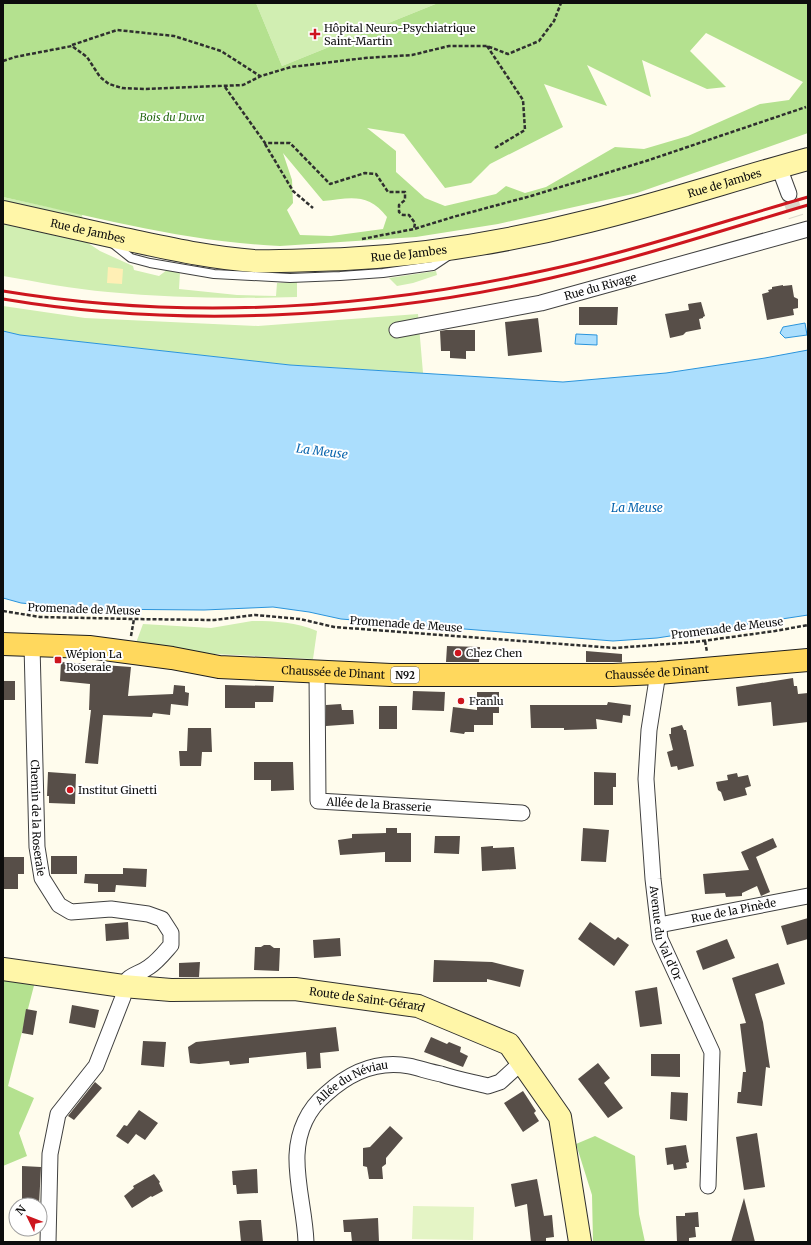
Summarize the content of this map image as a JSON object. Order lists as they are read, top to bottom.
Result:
{
  "streets": {
    "main road": [
      "Rue de Jambes",
      "Chaussée de Dinant",
      "N92",
      "Route de Saint-Gérard"
    ],
    "street": [
      "Rue du Rivage",
      "Allée de la Brasserie",
      "Chemin de la Roseraie",
      "Rue de la Pinède",
      "Avenue du Val d'Or",
      "Allée du Néviau"
    ],
    "path": ["Promenade de Meuse"]
  },
  "crossings": [
    ["Chaussée de Dinant", "Allée de la Brasserie"],
    ["Chaussée de Dinant", "Chemin de la Roseraie"],
    ["Chaussée de Dinant", "Avenue du Val d'Or"],
    ["Chemin de la Roseraie", "Route de Saint-Gérard"],
    ["Rue de la Pinède", "Avenue du Val d'Or"],
    ["Route de Saint-Gérard", "Allée du Néviau"]
  ],
  "water": ["La Meuse"],
  "parks": ["Bois du Duva"],
  "places": {
    "health": ["Hôpital Neuro-Psychiatrique Saint-Martin"],
    "other": ["Chez Chen", "Franlu", "Institut Ginetti"],
    "transit": ["Wépion La Roseraie"]
  },
  "north": "top left"
}
